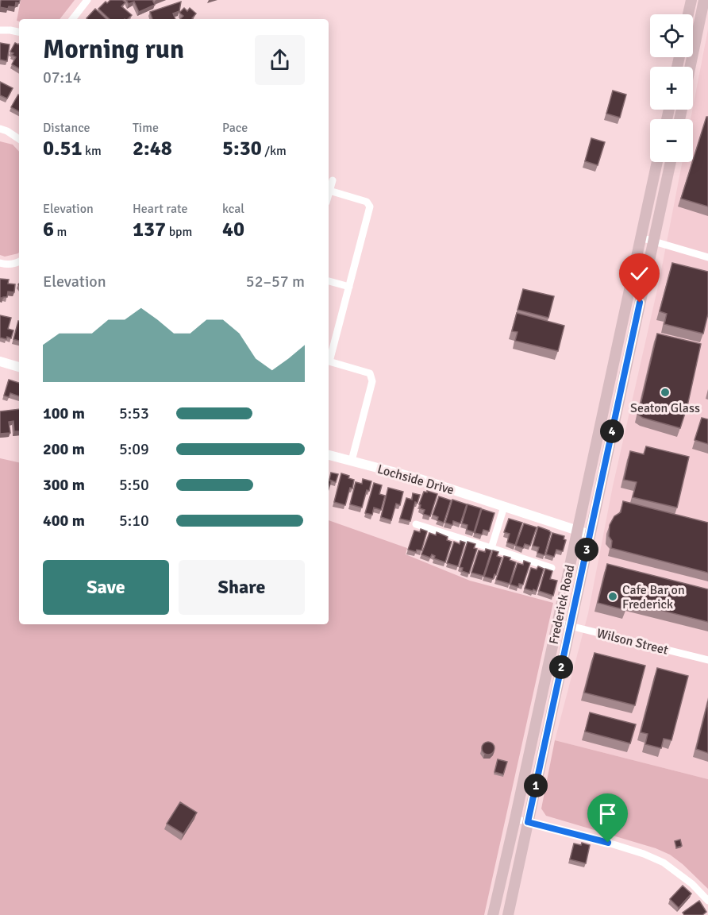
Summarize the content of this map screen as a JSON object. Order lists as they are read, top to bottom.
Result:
{
  "streets": {
    "main road": ["Frederick Road"],
    "street": ["Lochside Drive", "Wilson Street"]
  },
  "crossings": [
    ["Lochside Drive", "Frederick Road"],
    ["Frederick Road", "Wilson Street"]
  ],
  "places": ["Seaton Glass", "Cafe Bar on Frederick"],
  "page": {
    "map_buttons": ["+", "−"],
    "heading": ["Morning run", "07:14"],
    "stats": [
      ["Distance", "0.51 km"],
      ["Time", "2:48"],
      ["Pace", "5:30 /km"],
      ["Elevation", "6 m"],
      ["Heart rate", "137 bpm"],
      ["kcal", "40"]
    ],
    "chart": ["Elevation", "52–57 m"],
    "list": [
      {
        "name": "100 m",
        "note": "5:53"
      },
      {
        "name": "200 m",
        "note": "5:09"
      },
      {
        "name": "300 m",
        "note": "5:50"
      },
      {
        "name": "400 m",
        "note": "5:10"
      }
    ],
    "pins": [
      "4",
      "3",
      "2",
      "1"
    ],
    "buttons": ["Save", "Share"]
  }
}
